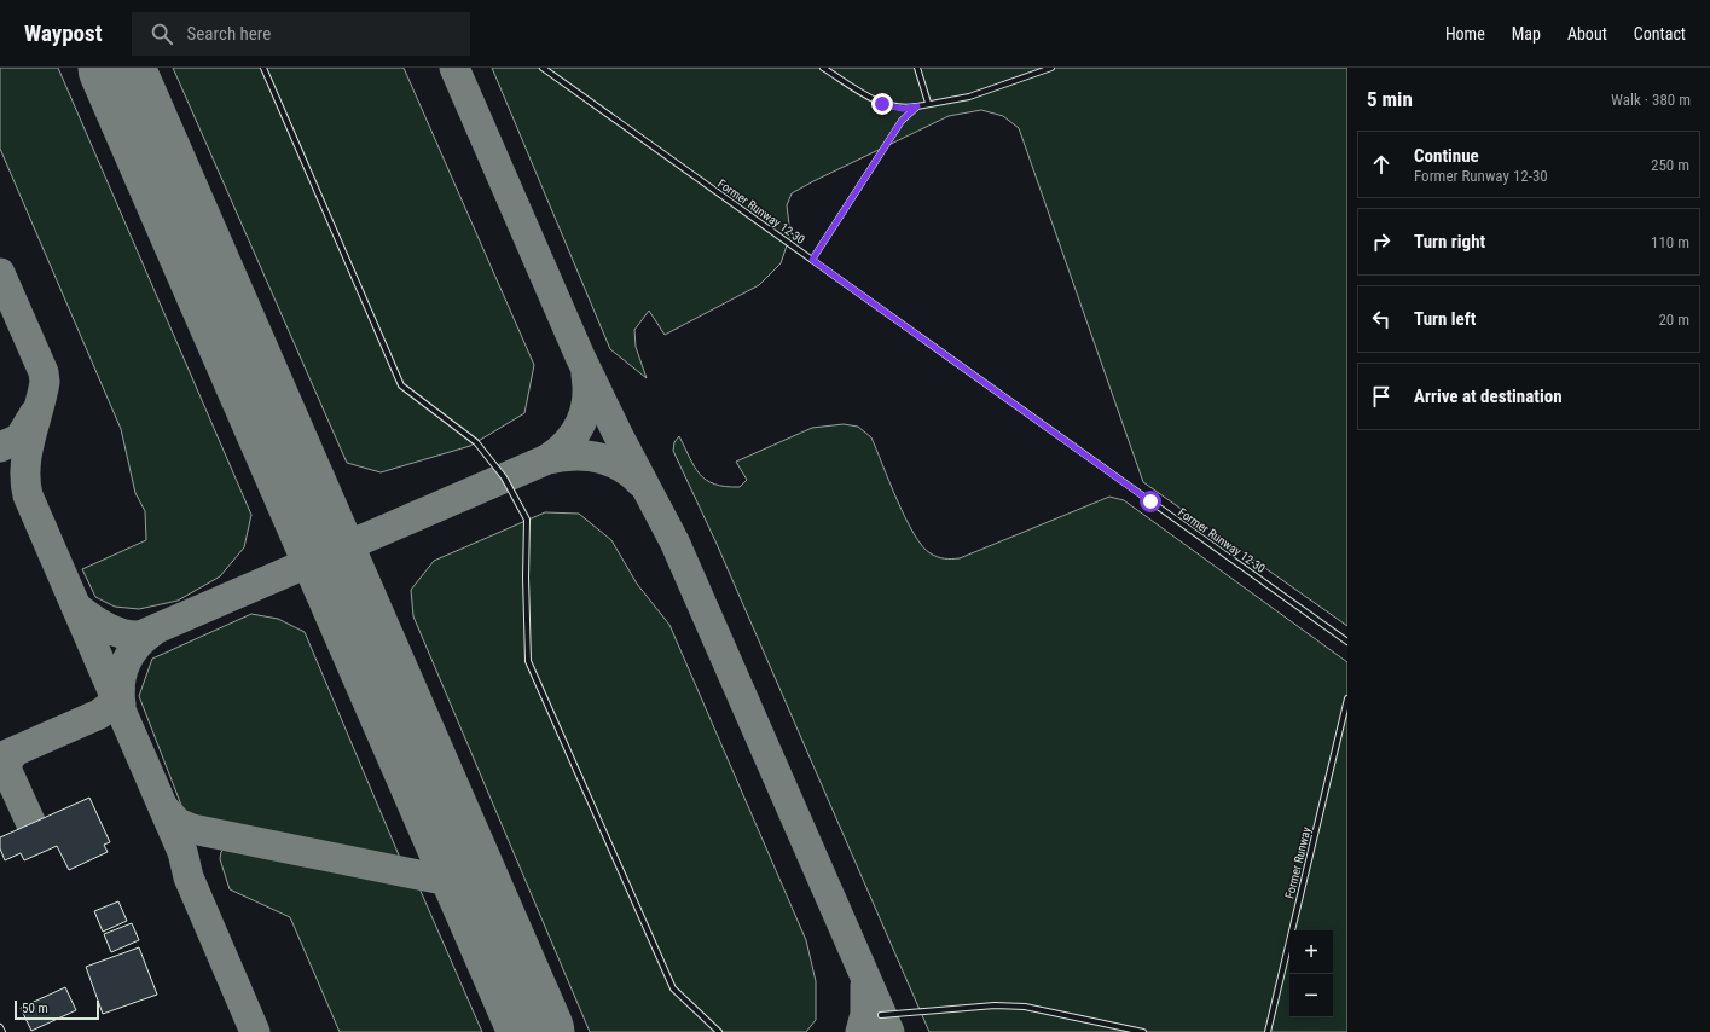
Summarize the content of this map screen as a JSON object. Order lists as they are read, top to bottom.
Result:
{
  "streets": {
    "lane": ["Former Runway 12-30", "Former Runway"]
  },
  "scale_bar": "50 m",
  "page": {
    "header": "Waypost",
    "search": "Search here",
    "nav": [
      "Home",
      "Map",
      "About",
      "Contact"
    ],
    "heading": ["5 min", "Walk · 380 m"],
    "list": [
      ["Continue", "Former Runway 12-30", "250 m"],
      ["Turn right", "110 m"],
      ["Turn left", "20 m"],
      "Arrive at destination"
    ],
    "map_buttons": ["+", "−"],
    "scale": "50 m"
  }
}
